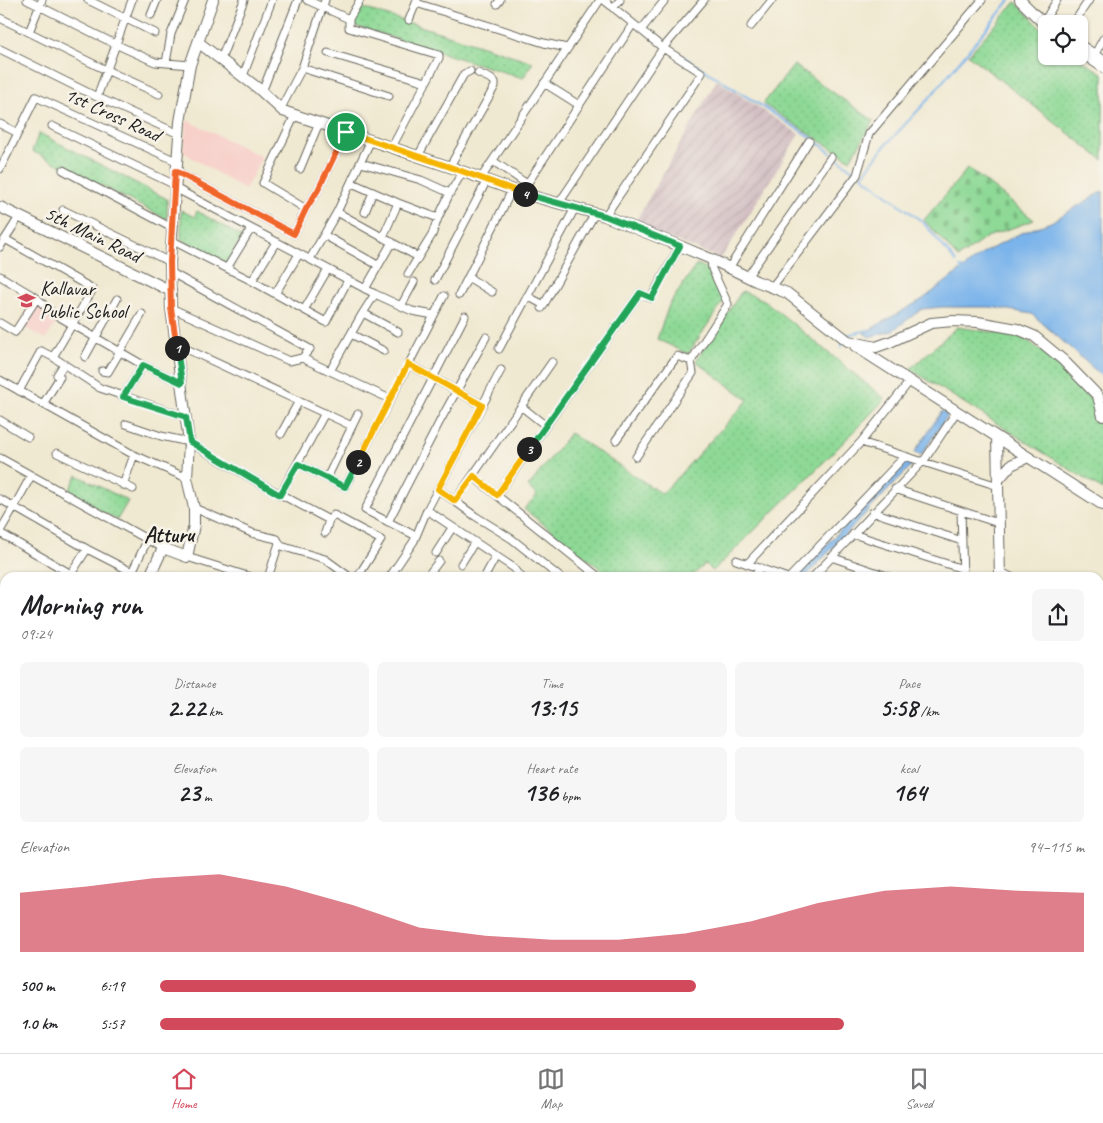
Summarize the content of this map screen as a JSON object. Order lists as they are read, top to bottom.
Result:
{
  "streets": {
    "street": ["1st Cross Road", "5th Main Road"]
  },
  "districts": ["Atturu"],
  "places": {
    "school or university": ["Kallavar Public School"]
  },
  "page": {
    "pins": [
      "4",
      "1",
      "3",
      "2"
    ],
    "heading": ["Morning run", "09:24"],
    "stats": [
      ["Distance", "2.22 km"],
      ["Time", "13:15"],
      ["Pace", "5:58 /km"],
      ["Elevation", "23 m"],
      ["Heart rate", "136 bpm"],
      ["kcal", "164"]
    ],
    "chart": ["Elevation", "94–115 m"],
    "list": [
      {
        "name": "500 m",
        "note": "6:19"
      },
      {
        "name": "1.0 km",
        "note": "5:57"
      }
    ],
    "tabs": ["Home", "Map", "Saved"]
  }
}
